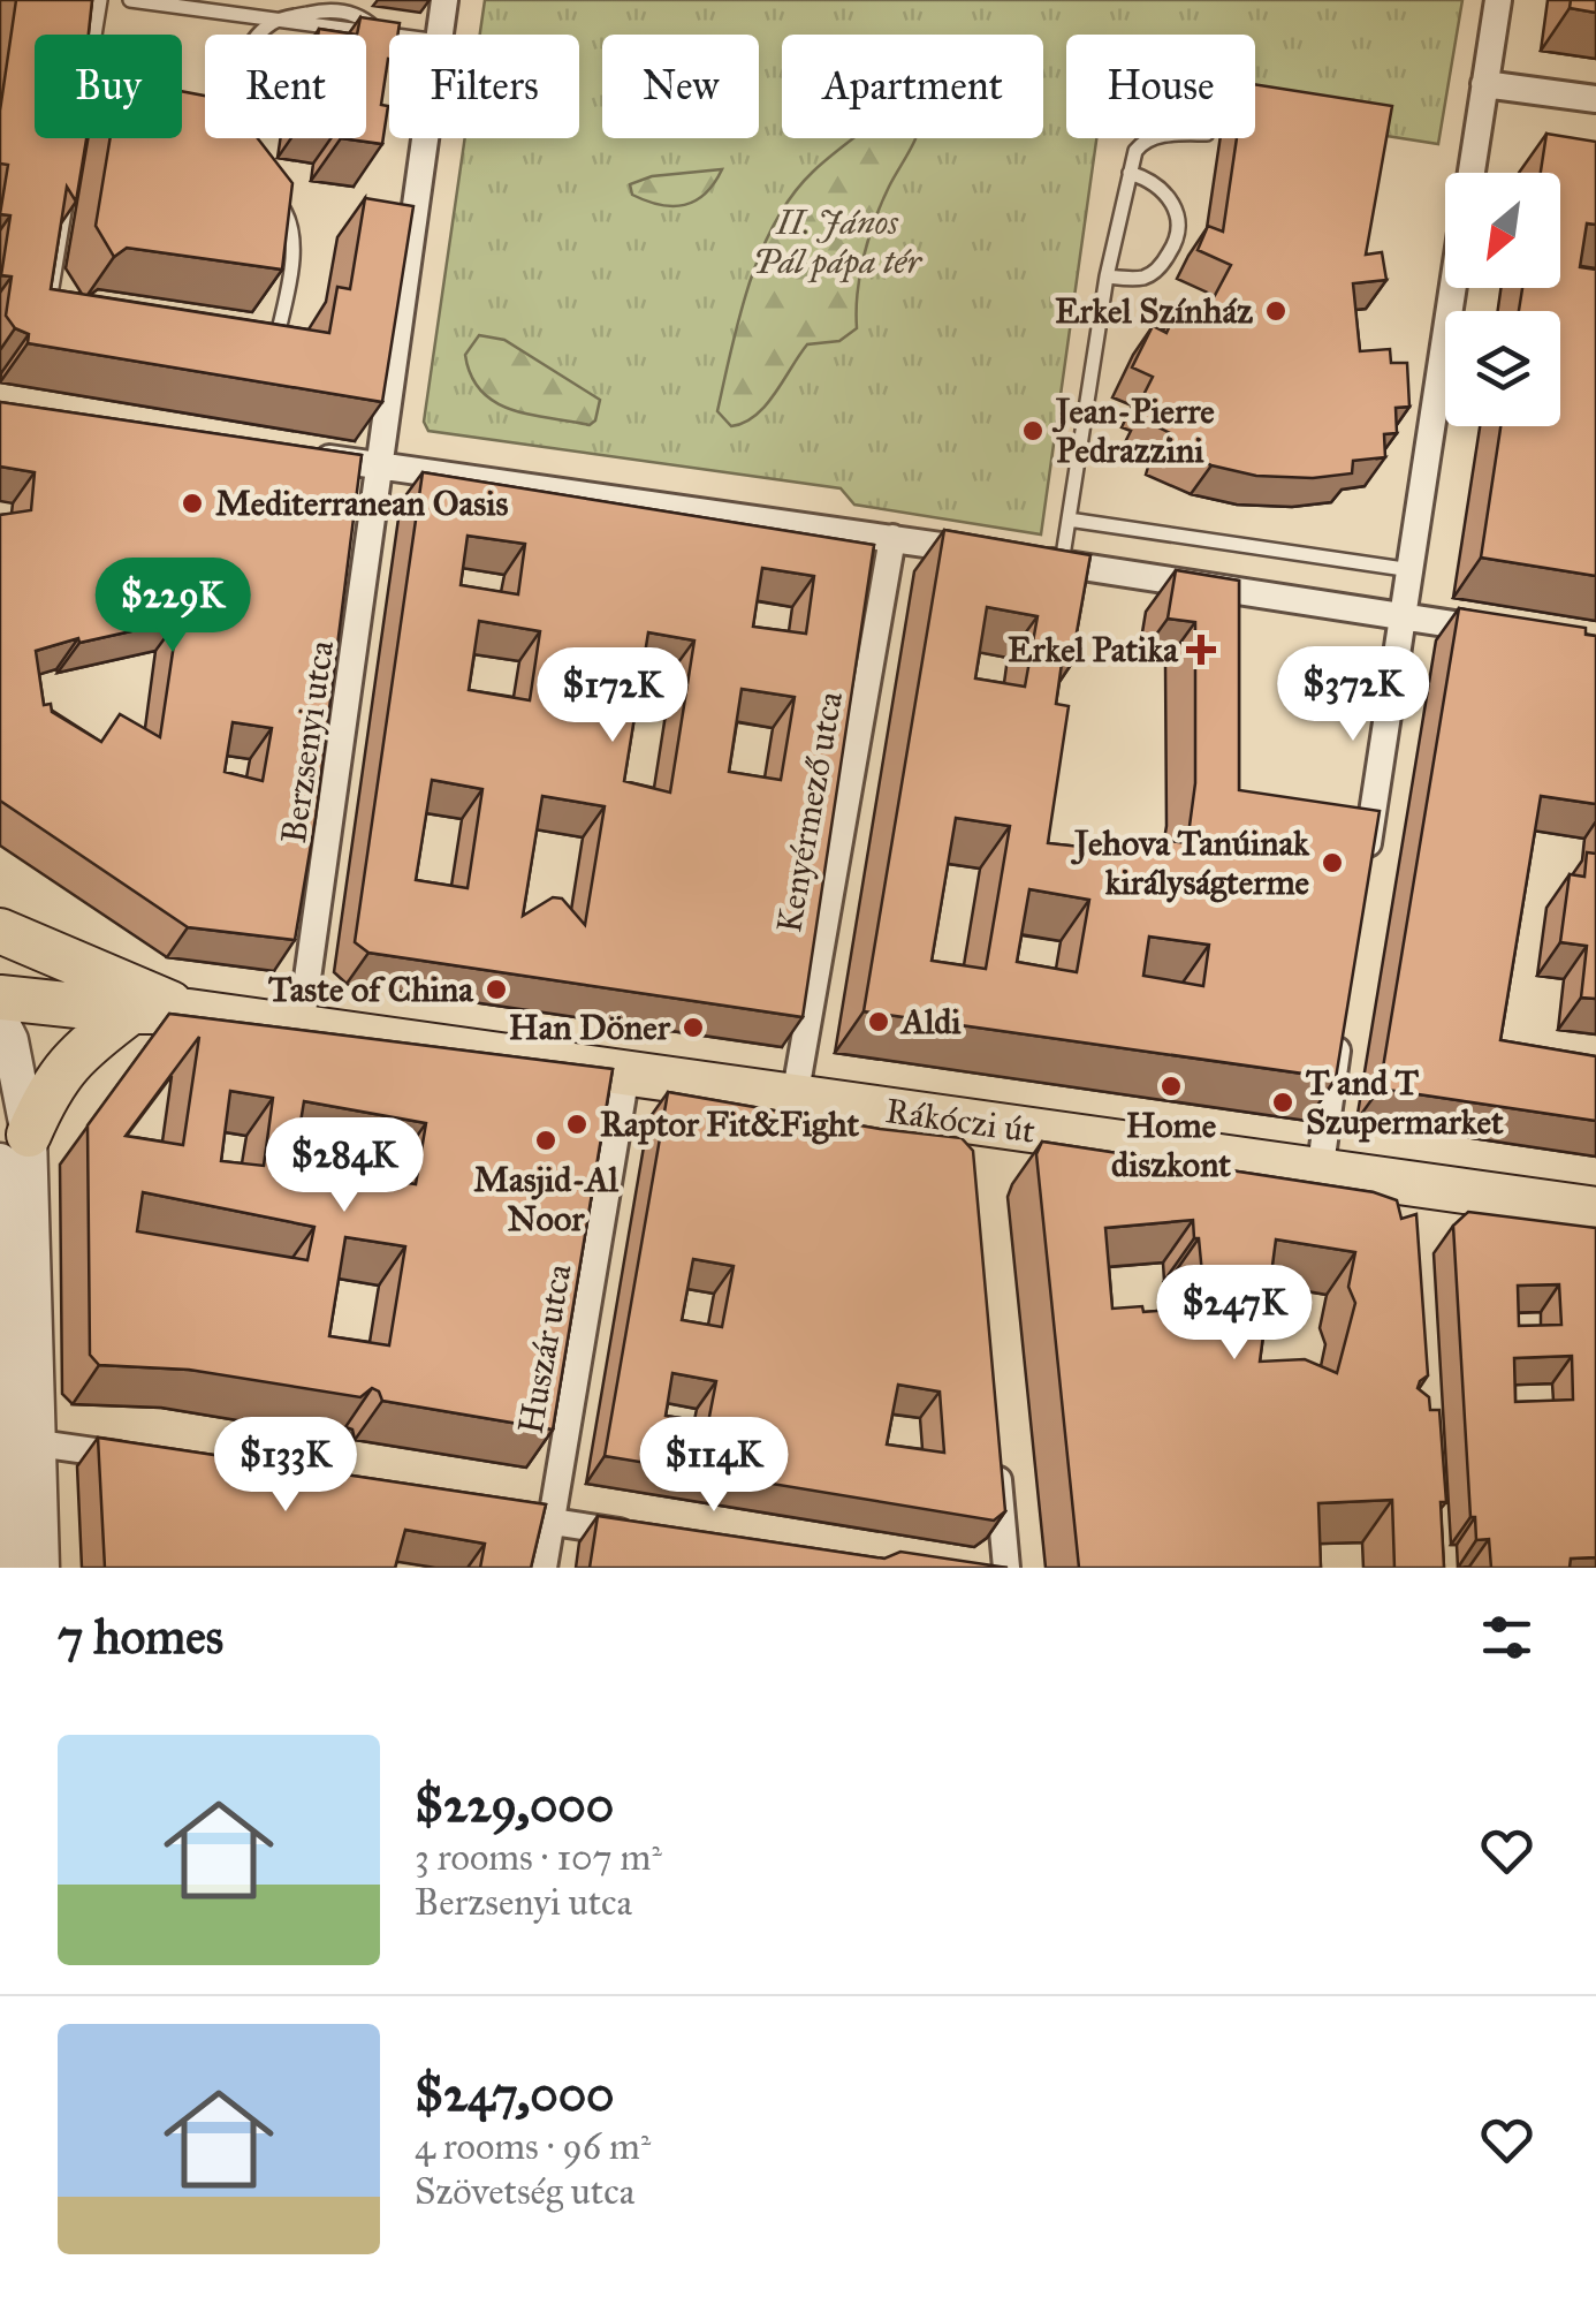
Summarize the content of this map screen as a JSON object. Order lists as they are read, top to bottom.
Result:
{
  "streets": {
    "main road": ["Rákóczi út"],
    "street": ["Berzsenyi utca", "Kenyérmező utca", "Huszár utca"]
  },
  "crossings": [
    ["Berzsenyi utca", "Rákóczi út"],
    ["Kenyérmező utca", "Rákóczi út"],
    ["Rákóczi út", "Huszár utca"]
  ],
  "parks": ["II. János Pál pápa tér"],
  "places": {
    "other": [
      "Erkel Színház",
      "Jean-Pierre Pedrazzini",
      "Mediterranean Oasis",
      "Jehova Tanúinak királyságterme",
      "Taste of China",
      "Aldi",
      "Han Döner",
      "Home diszkont",
      "T and T Szupermarket",
      "Raptor Fit&Fight",
      "Masjid-Al Noor"
    ],
    "health": ["Erkel Patika"]
  },
  "north": "bottom left",
  "page": {
    "chip": [
      "Buy",
      "Rent",
      "Filters",
      "New",
      "Apartment",
      "House"
    ],
    "price": [
      "$229K",
      "$372K",
      "$172K",
      "$284K",
      "$247K",
      "$133K",
      "$114K"
    ],
    "heading": "7 homes",
    "list": [
      {
        "name": "$229,000",
        "note": "3 rooms · 107 m² · Berzsenyi utca"
      },
      {
        "name": "$247,000",
        "note": "4 rooms · 96 m² · Szövetség utca"
      }
    ]
  }
}
